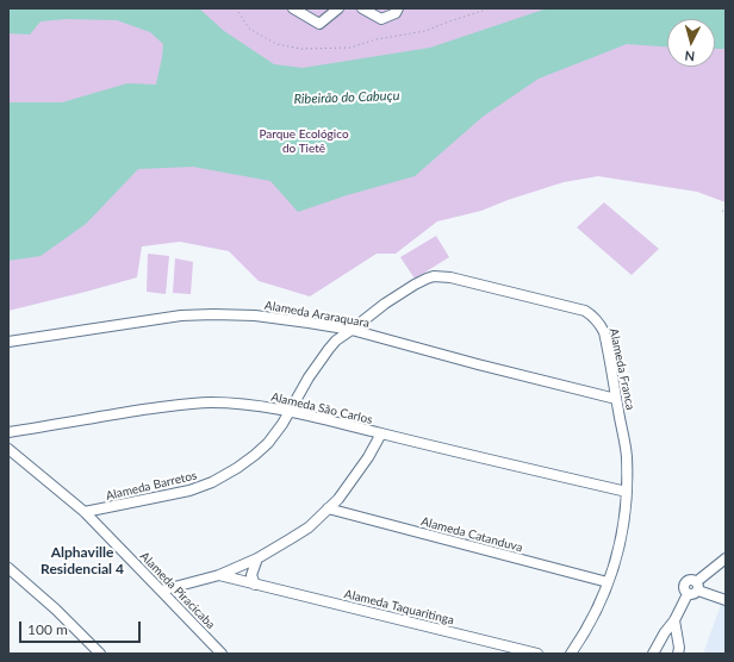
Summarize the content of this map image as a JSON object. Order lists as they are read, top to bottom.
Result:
{
  "streets": {
    "street": [
      "Alameda Araraquara",
      "Alameda Franca",
      "Alameda São Carlos",
      "Alameda Barretos",
      "Alameda Catanduva",
      "Alameda Piracicaba",
      "Alameda Taquaritinga"
    ]
  },
  "crossings": [
    ["Alameda Araraquara", "Alameda Franca"],
    ["Alameda Araraquara", "Alameda Barretos"],
    ["Alameda Franca", "Alameda São Carlos"],
    ["Alameda Franca", "Alameda Barretos"],
    ["Alameda Franca", "Alameda Catanduva"],
    ["Alameda São Carlos", "Alameda Barretos"],
    ["Alameda Barretos", "Alameda Piracicaba"]
  ],
  "districts": ["Alphaville Residencial 4"],
  "water": ["Ribeirão do Cabuçu"],
  "parks": ["Parque Ecológico do Tietê"],
  "scale_bar": "100 m",
  "north": "bottom"
}
